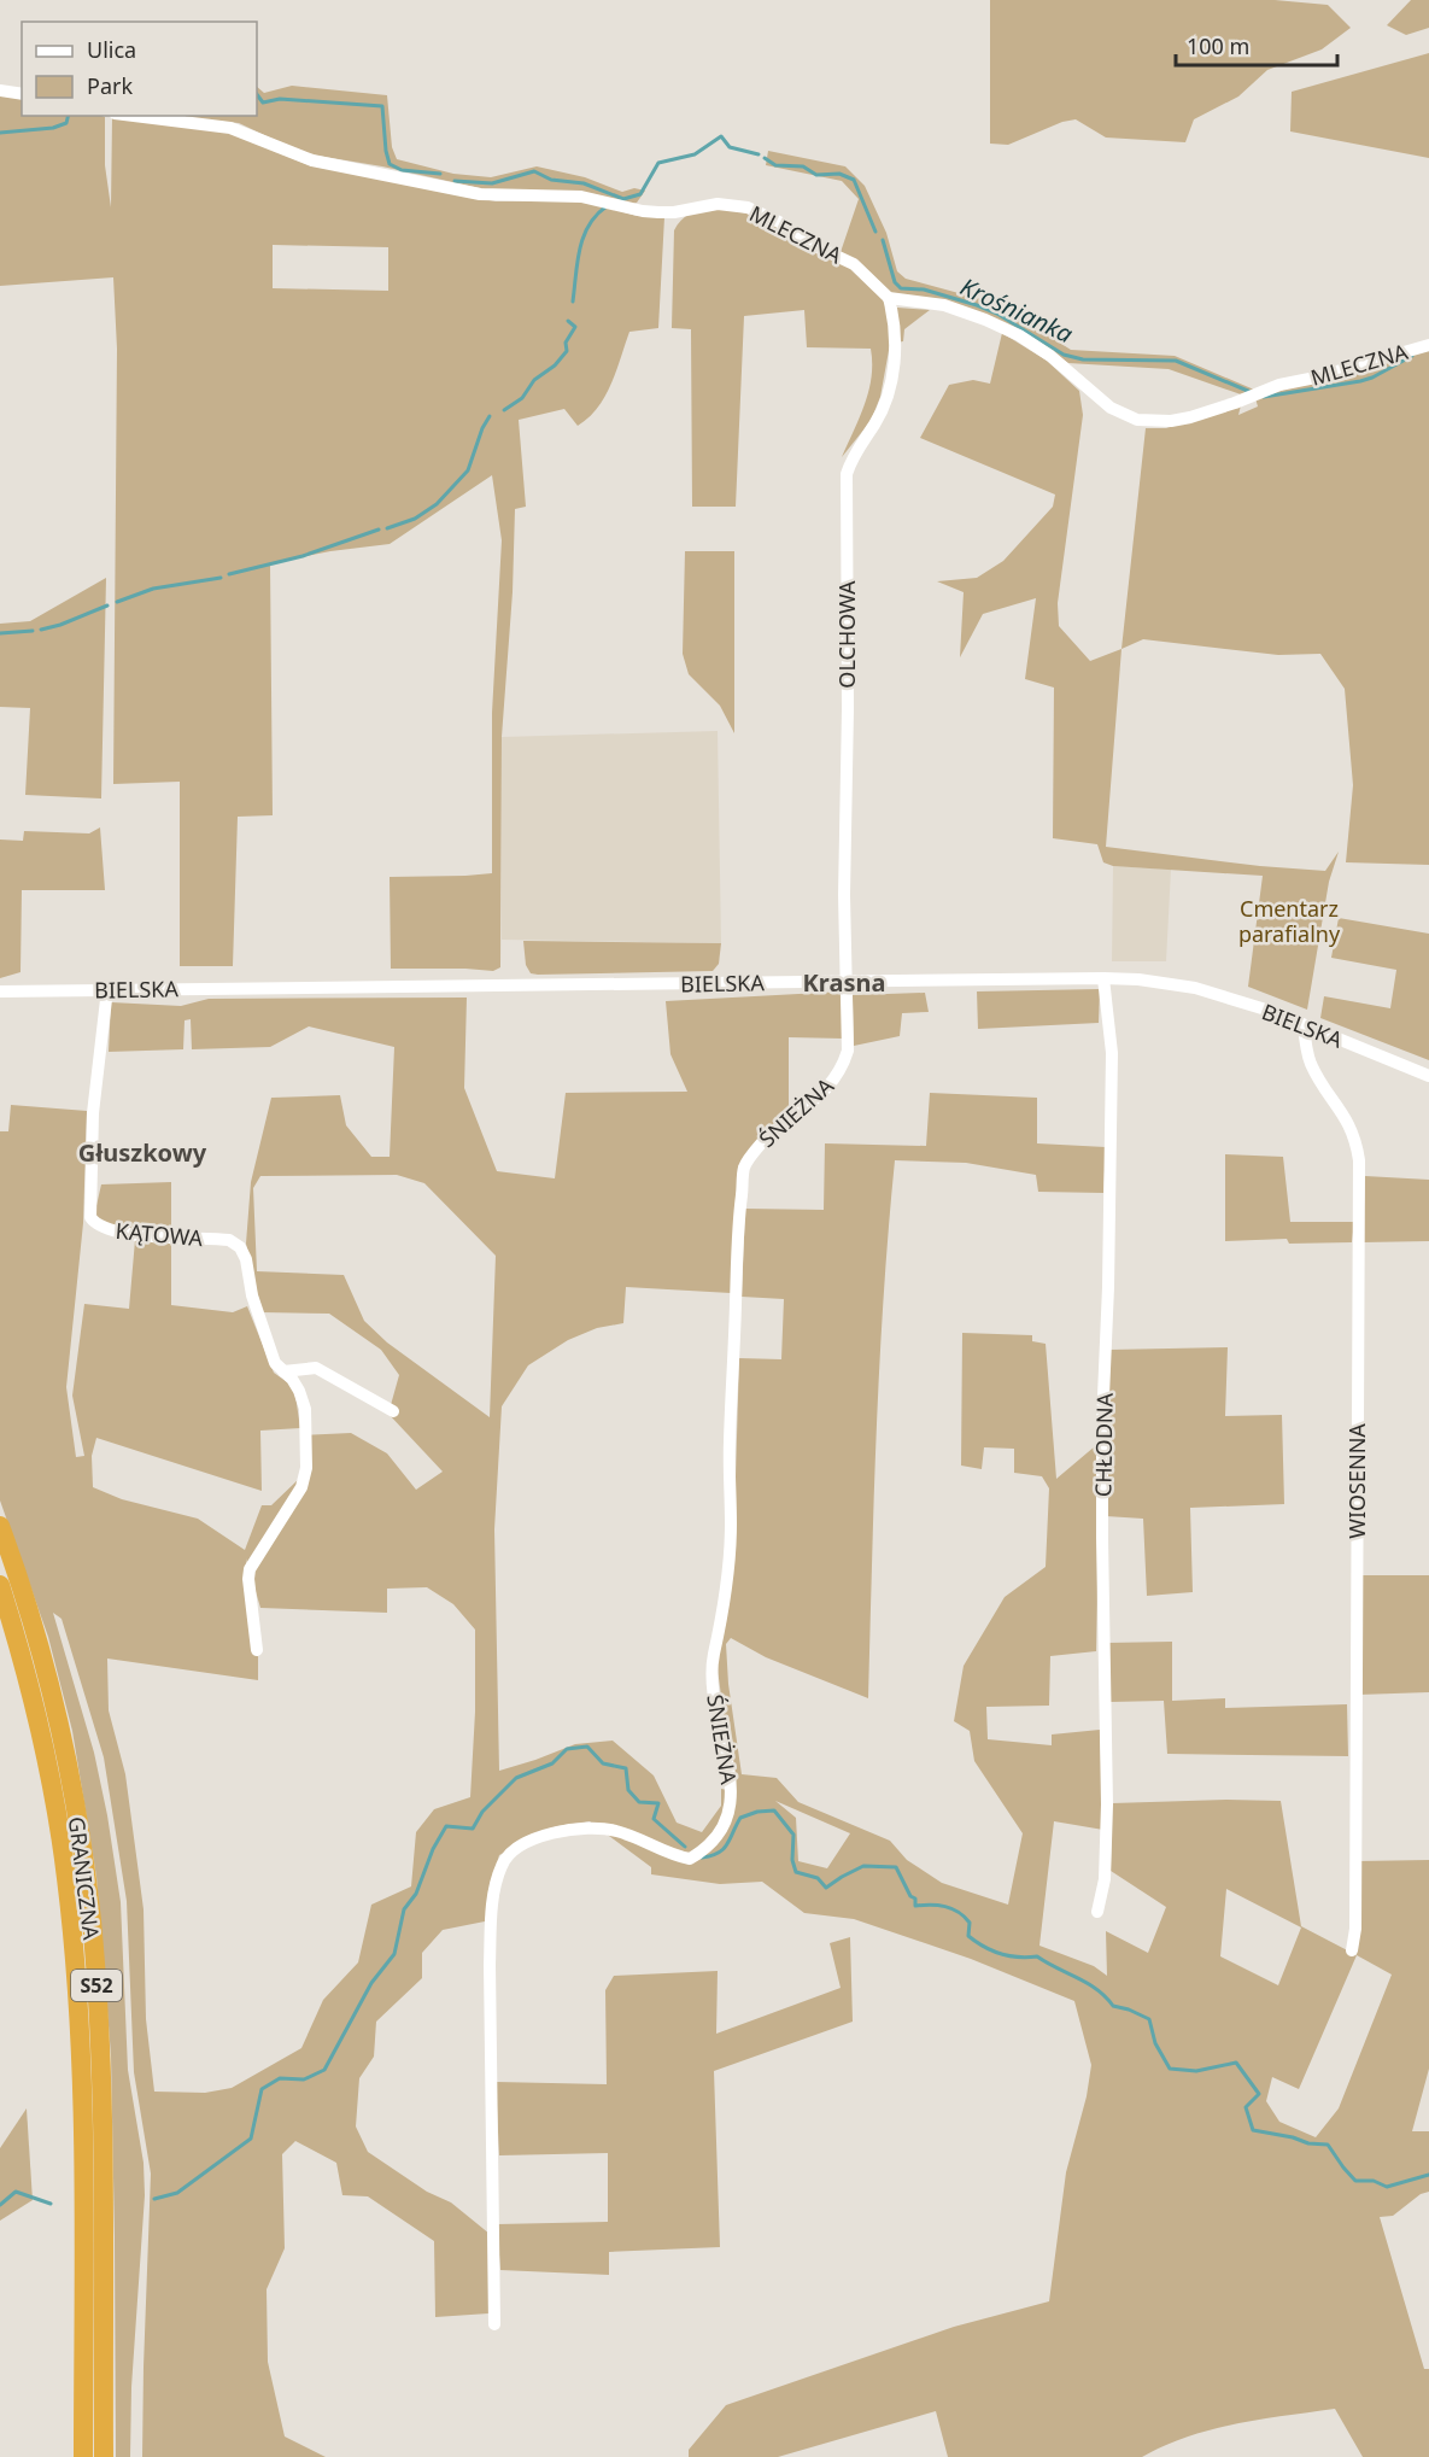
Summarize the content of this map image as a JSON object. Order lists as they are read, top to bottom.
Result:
{
  "streets": {
    "highway": ["GRANICZNA", "S52"],
    "street": [
      "MLECZNA",
      "OLCHOWA",
      "BIELSKA",
      "ŚNIEŻNA",
      "KĄTOWA",
      "CHŁODNA",
      "WIOSENNA"
    ]
  },
  "crossings": [
    ["MLECZNA", "OLCHOWA"],
    ["OLCHOWA", "BIELSKA"],
    ["OLCHOWA", "ŚNIEŻNA"],
    ["BIELSKA", "ŚNIEŻNA"],
    ["BIELSKA", "KĄTOWA"],
    ["BIELSKA", "CHŁODNA"],
    ["BIELSKA", "WIOSENNA"]
  ],
  "districts": ["Krasna", "Głuszkowy"],
  "water": ["Krośnianka"],
  "parks": ["Cmentarz parafialny"],
  "legend": ["Ulica", "Park"],
  "scale_bar": "100 m"
}
